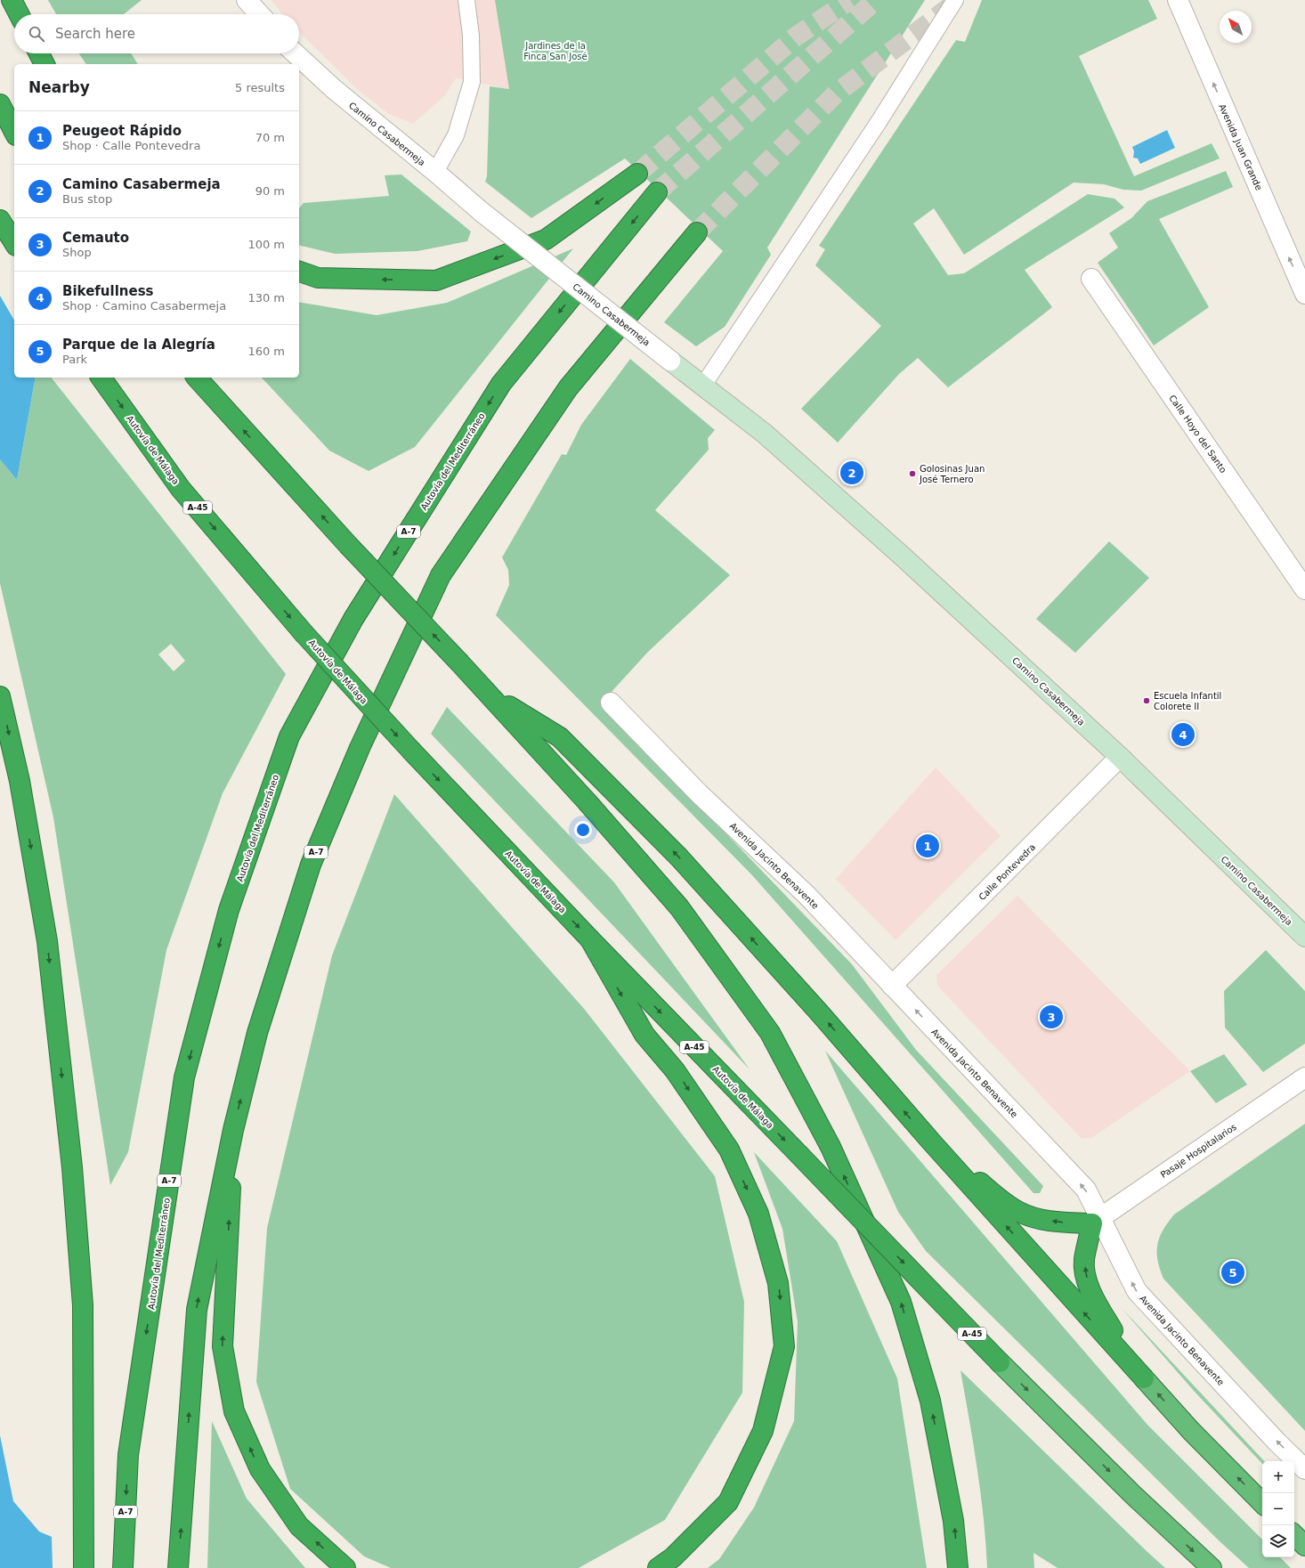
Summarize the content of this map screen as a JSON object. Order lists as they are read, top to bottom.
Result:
{
  "streets": {
    "highway": [
      "Autovía de Málaga",
      "Autovía del Mediterráneo",
      "A-45",
      "A-7"
    ],
    "main road": ["Camino Casabermeja"],
    "street": [
      "Avenida Juan Grande",
      "Calle Hoyo del Santo",
      "Avenida Jacinto Benavente",
      "Calle Pontevedra",
      "Pasaje Hospitalarios"
    ]
  },
  "crossings": [
    ["Camino Casabermeja", "Calle Pontevedra"],
    ["Avenida Jacinto Benavente", "Calle Pontevedra"],
    ["Avenida Jacinto Benavente", "Pasaje Hospitalarios"]
  ],
  "one_way": ["Avenida Juan Grande", "Avenida Jacinto Benavente"],
  "parks": ["Jardines de la Finca San José"],
  "places": ["Golosinas Juan José Ternero", "Escuela Infantil Colorete II"],
  "north": "top left",
  "page": {
    "search": "Search here",
    "heading": ["Nearby", "5 results"],
    "list": [
      {
        "mark": "1",
        "name": "Peugeot Rápido",
        "note": "Shop · Calle Pontevedra",
        "value": "70 m"
      },
      {
        "mark": "2",
        "name": "Camino Casabermeja",
        "note": "Bus stop",
        "value": "90 m"
      },
      {
        "mark": "3",
        "name": "Cemauto",
        "note": "Shop",
        "value": "100 m"
      },
      {
        "mark": "4",
        "name": "Bikefullness",
        "note": "Shop · Camino Casabermeja",
        "value": "130 m"
      },
      {
        "mark": "5",
        "name": "Parque de la Alegría",
        "note": "Park",
        "value": "160 m"
      }
    ],
    "pins": [
      "2",
      "4",
      "1",
      "3",
      "5"
    ],
    "map_buttons": ["+", "−"]
  }
}
